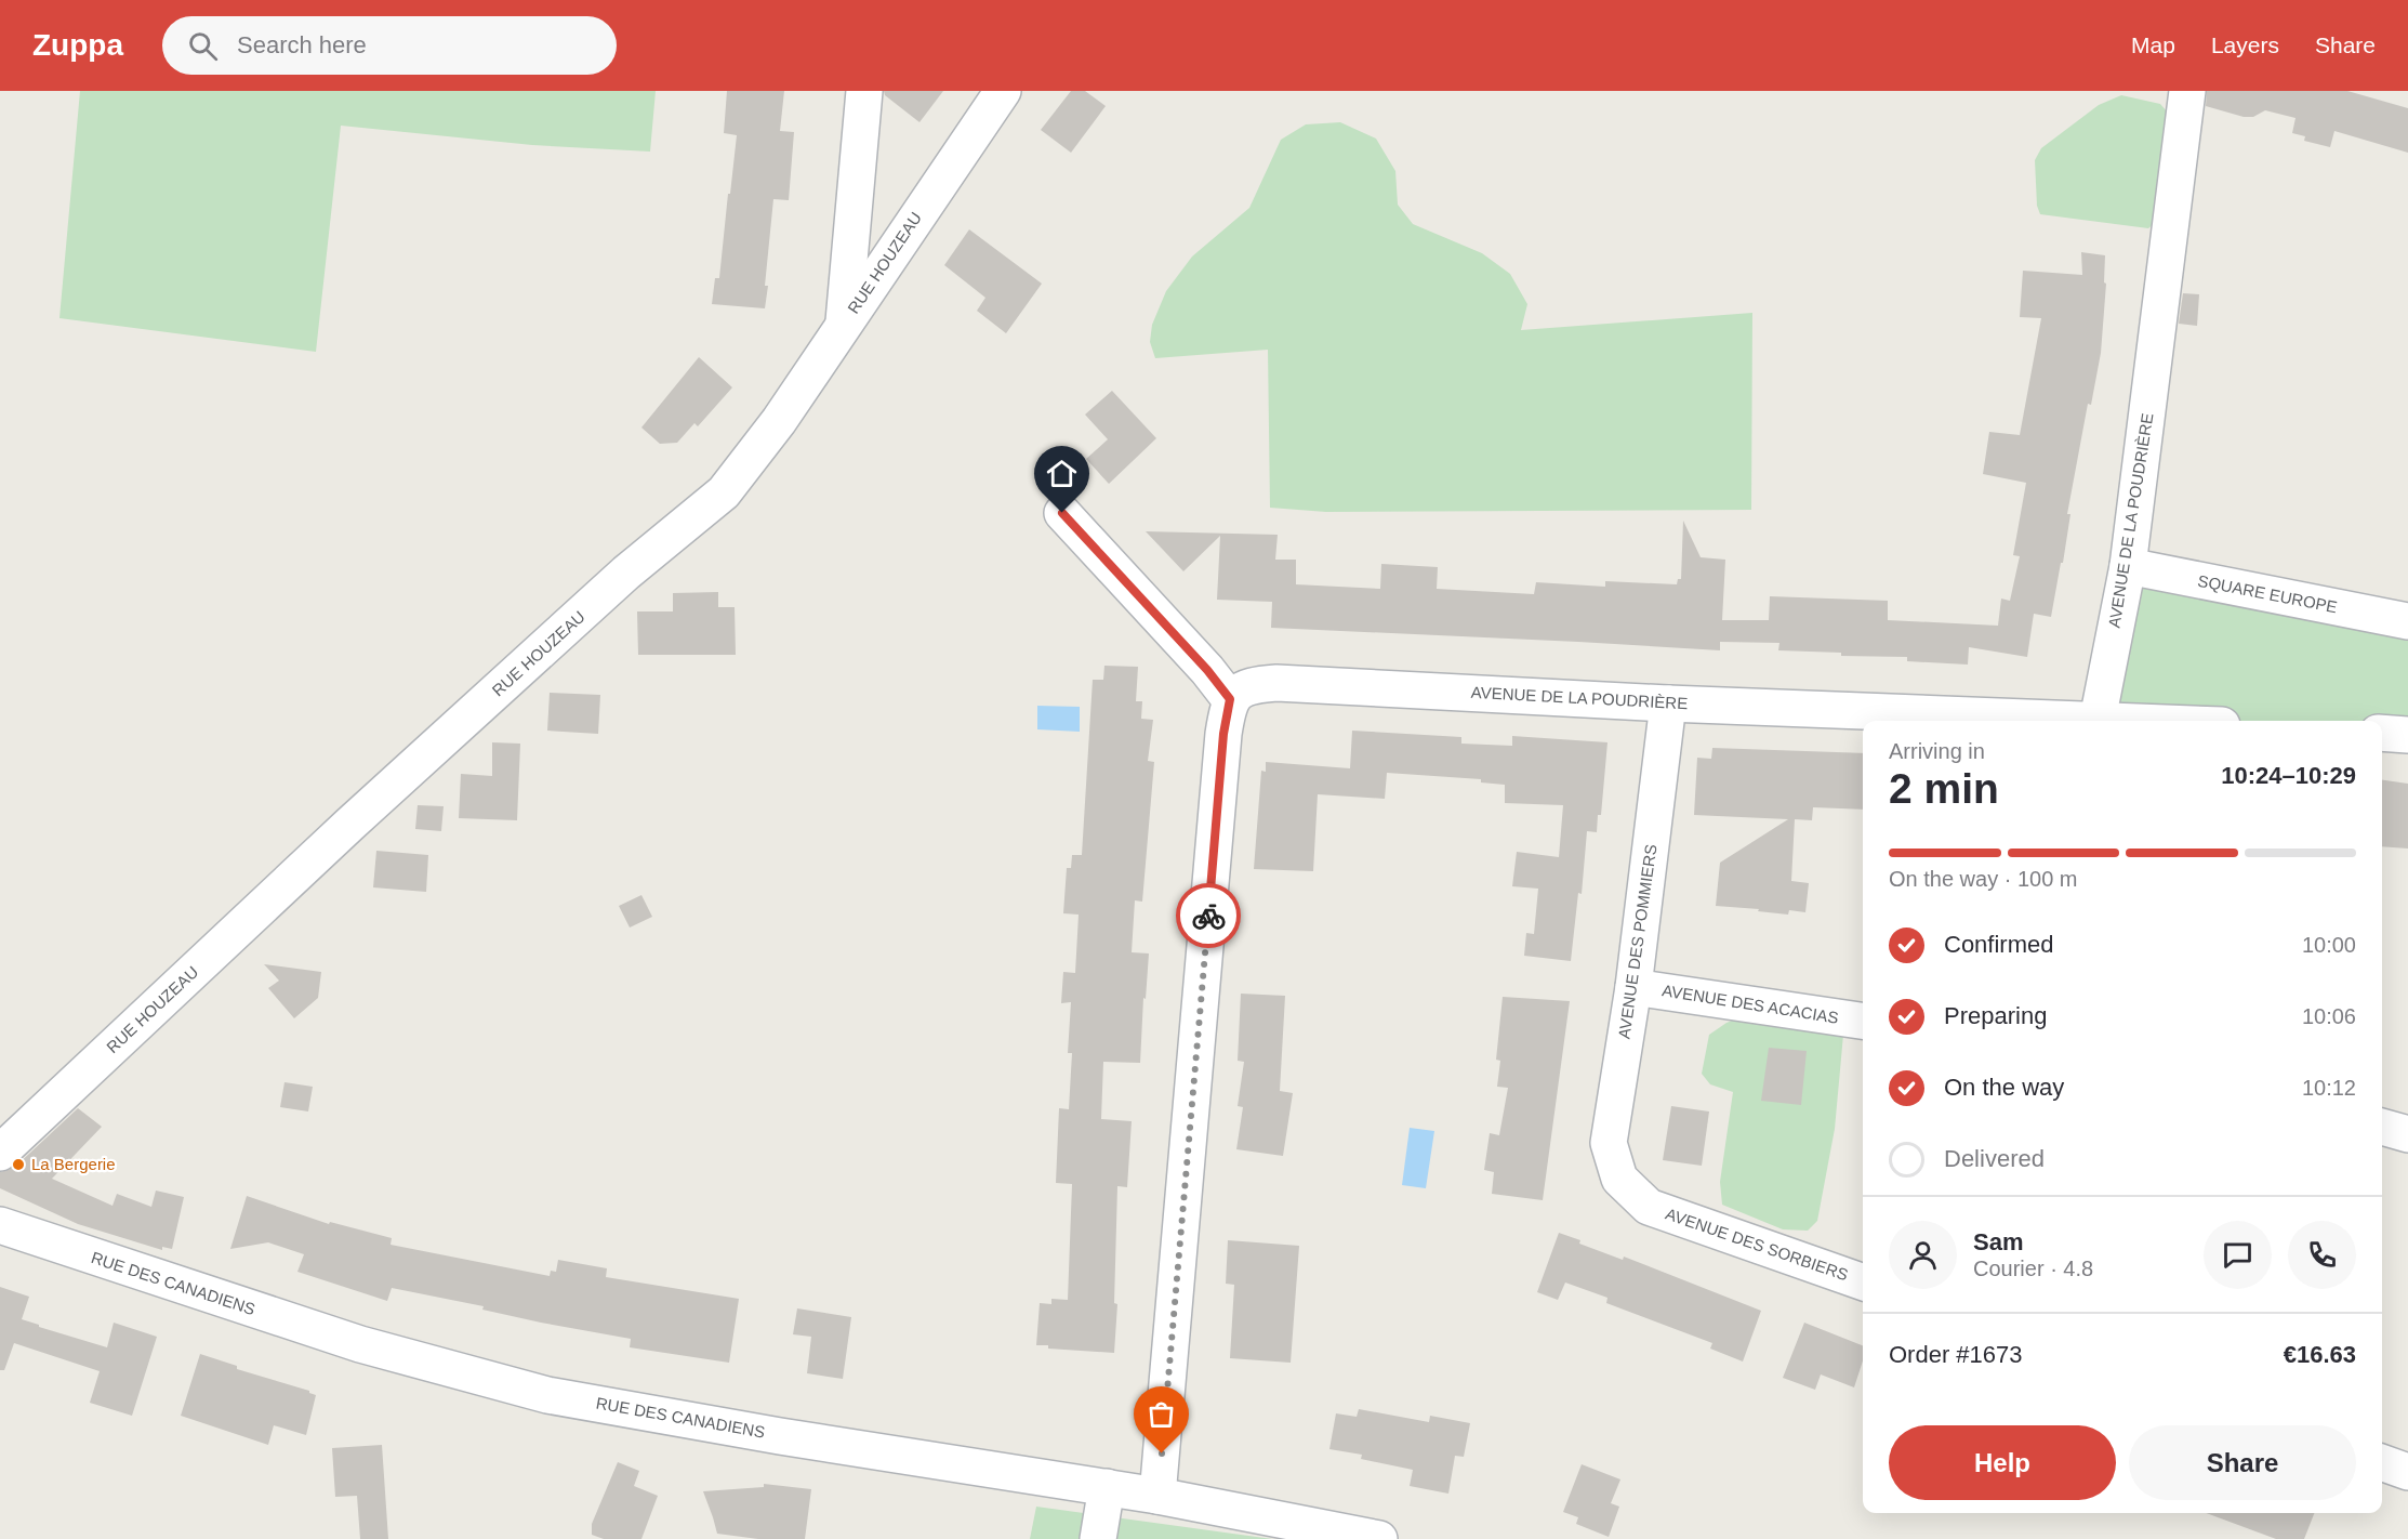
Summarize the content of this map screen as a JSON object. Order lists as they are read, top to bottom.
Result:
{
  "streets": {
    "street": [
      "RUE HOUZEAU",
      "AVENUE DE LA POUDRIÈRE",
      "SQUARE EUROPE",
      "AVENUE DES POMMIERS",
      "AVENUE DES ACACIAS",
      "AVENUE DES SORBIERS",
      "RUE DES CANADIENS"
    ]
  },
  "crossings": [
    ["AVENUE DE LA POUDRIÈRE", "SQUARE EUROPE"],
    ["AVENUE DE LA POUDRIÈRE", "AVENUE DES POMMIERS"],
    ["AVENUE DES POMMIERS", "AVENUE DES ACACIAS"],
    ["AVENUE DES POMMIERS", "AVENUE DES SORBIERS"]
  ],
  "places": ["La Bergerie"],
  "page": {
    "header": "Zuppa",
    "search": "Search here",
    "nav": ["Map", "Layers", "Share"],
    "heading": ["2 min", "Arriving in", "10:24–10:29"],
    "panel": [
      "Sam",
      "Courier · 4.8",
      "Order #1673",
      "€16.63"
    ],
    "bar": "On the way · 100 m",
    "list": [
      ["Confirmed", "10:00"],
      ["Preparing", "10:06"],
      ["On the way", "10:12"],
      "Delivered"
    ],
    "buttons": ["Help", "Share"]
  }
}
